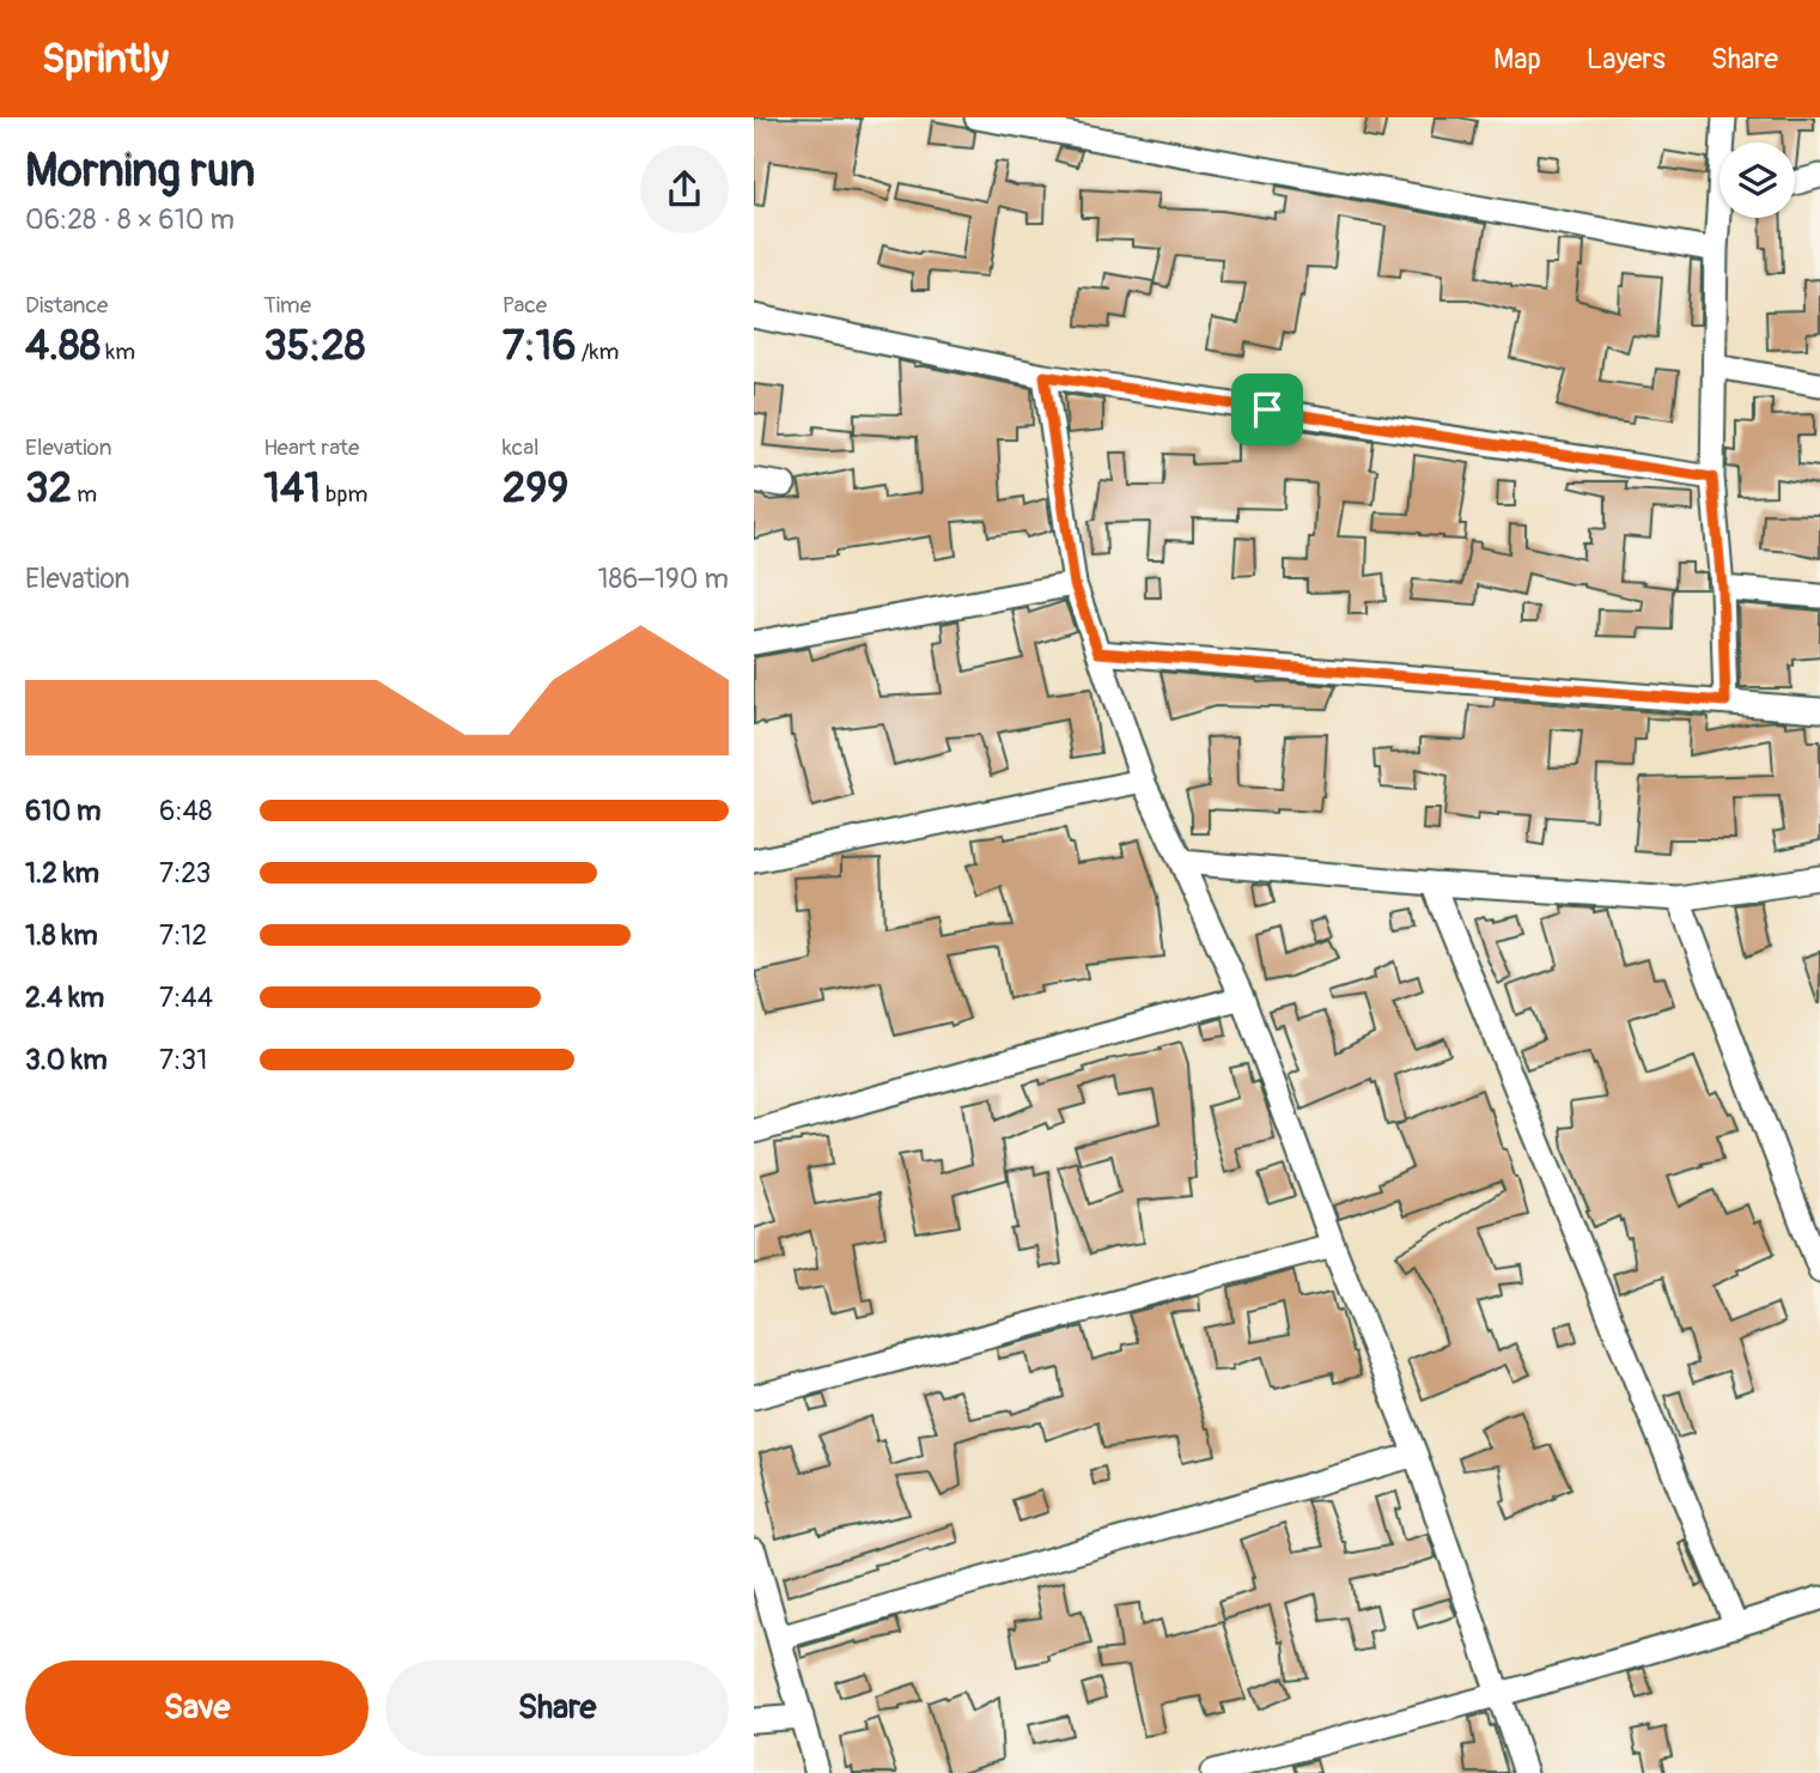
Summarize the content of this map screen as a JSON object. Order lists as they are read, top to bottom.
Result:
{
  "page": {
    "header": "Sprintly",
    "nav": ["Map", "Layers", "Share"],
    "heading": ["Morning run", "06:28 · 8 × 610 m"],
    "stats": [
      ["Distance", "4.88 km"],
      ["Time", "35:28"],
      ["Pace", "7:16 /km"],
      ["Elevation", "32 m"],
      ["Heart rate", "141 bpm"],
      ["kcal", "299"]
    ],
    "chart": ["Elevation", "186–190 m"],
    "list": [
      {
        "name": "610 m",
        "note": "6:48"
      },
      {
        "name": "1.2 km",
        "note": "7:23"
      },
      {
        "name": "1.8 km",
        "note": "7:12"
      },
      {
        "name": "2.4 km",
        "note": "7:44"
      },
      {
        "name": "3.0 km",
        "note": "7:31"
      }
    ],
    "buttons": ["Save", "Share"]
  }
}
